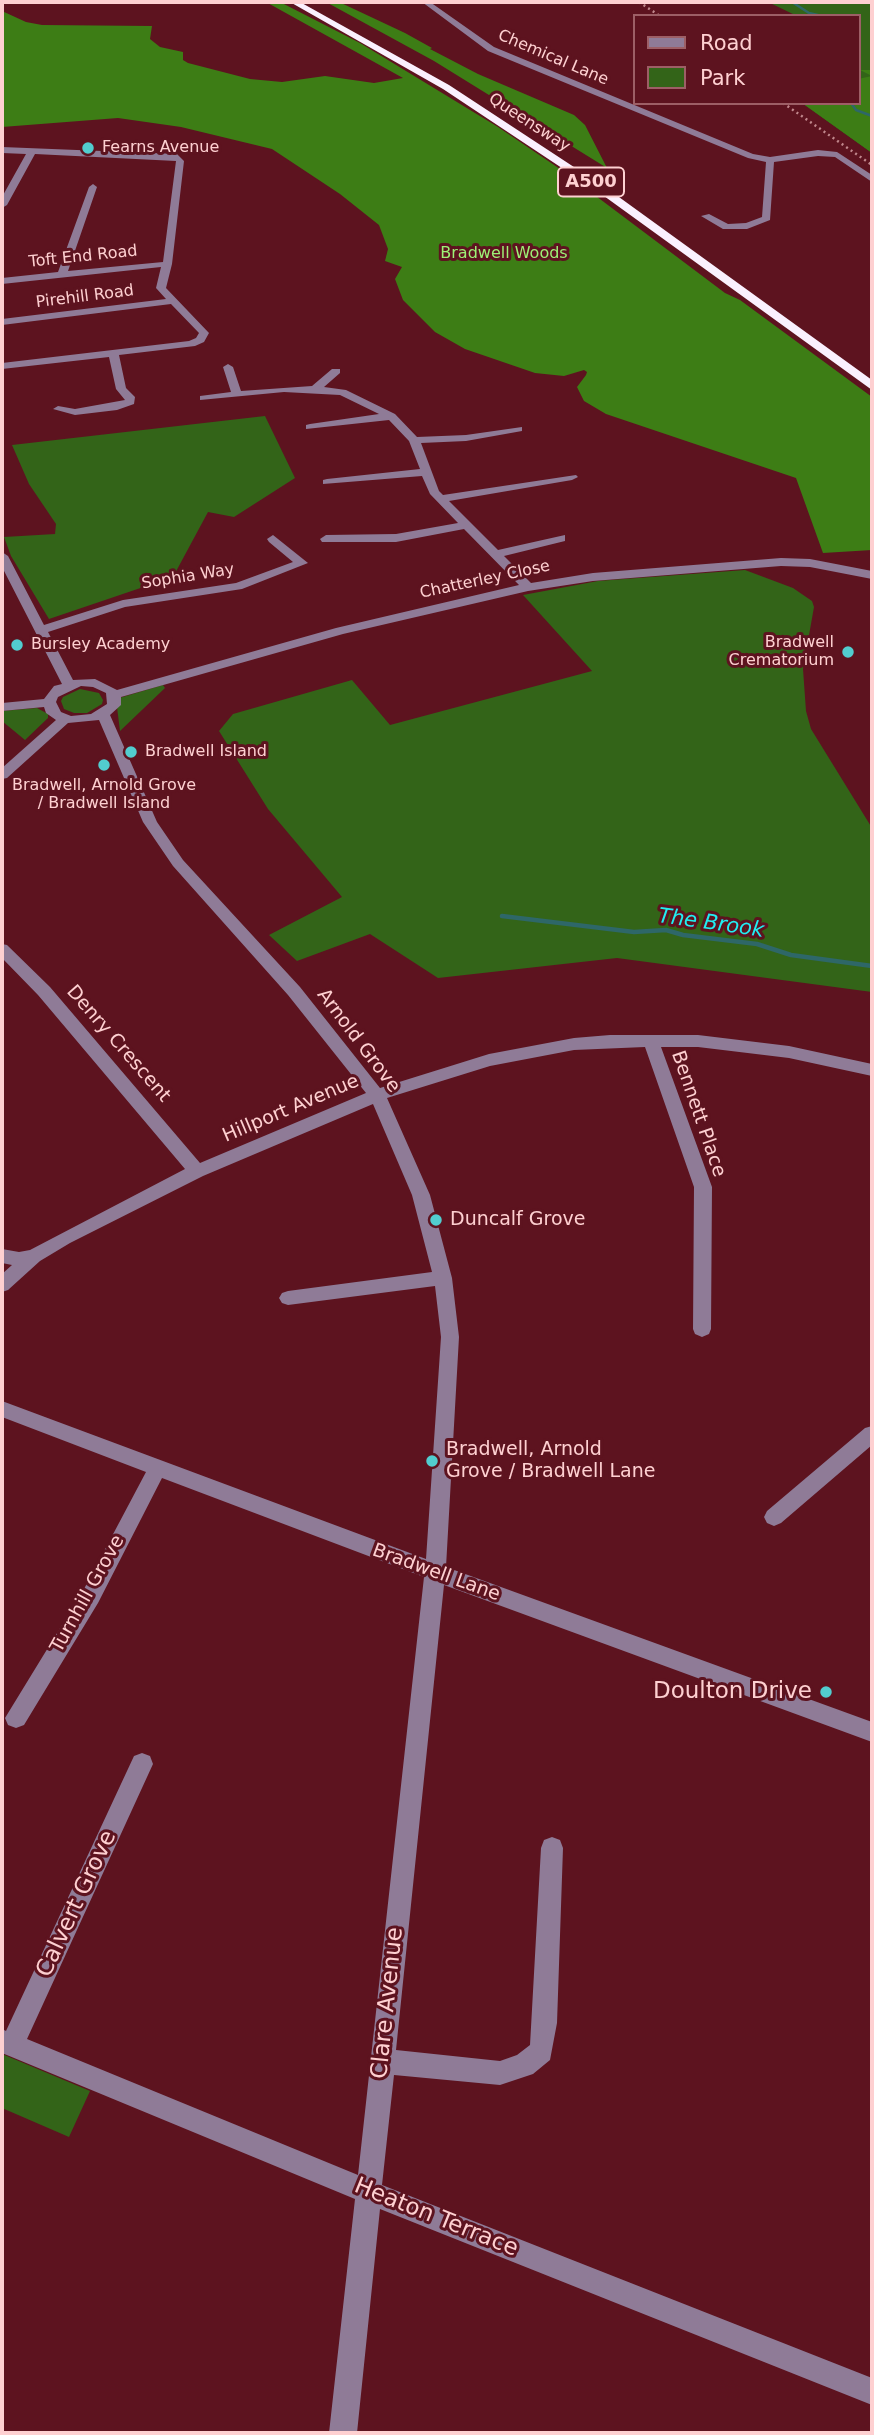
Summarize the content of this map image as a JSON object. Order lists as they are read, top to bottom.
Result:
{
  "streets": {
    "highway": ["Queensway", "A500"],
    "street": [
      "Chemical Lane",
      "Toft End Road",
      "Pirehill Road",
      "Sophia Way",
      "Chatterley Close",
      "Arnold Grove",
      "Denry Crescent",
      "Hillport Avenue",
      "Bennett Place",
      "Bradwell Lane",
      "Turnhill Grove",
      "Calvert Grove",
      "Clare Avenue",
      "Heaton Terrace"
    ]
  },
  "crossings": [
    ["Arnold Grove", "Hillport Avenue"],
    ["Arnold Grove", "Bradwell Lane"],
    ["Arnold Grove", "Clare Avenue"],
    ["Denry Crescent", "Hillport Avenue"],
    ["Hillport Avenue", "Bennett Place"],
    ["Bradwell Lane", "Turnhill Grove"],
    ["Bradwell Lane", "Clare Avenue"],
    ["Calvert Grove", "Heaton Terrace"],
    ["Clare Avenue", "Heaton Terrace"]
  ],
  "water": ["The Brook"],
  "parks": ["Bradwell Woods"],
  "places": [
    "Fearns Avenue",
    "Bursley Academy",
    "Bradwell Crematorium",
    "Bradwell Island",
    "Bradwell, Arnold Grove / Bradwell Island",
    "Duncalf Grove",
    "Bradwell, Arnold Grove / Bradwell Lane",
    "Doulton Drive"
  ],
  "legend": ["Road", "Park"]
}
